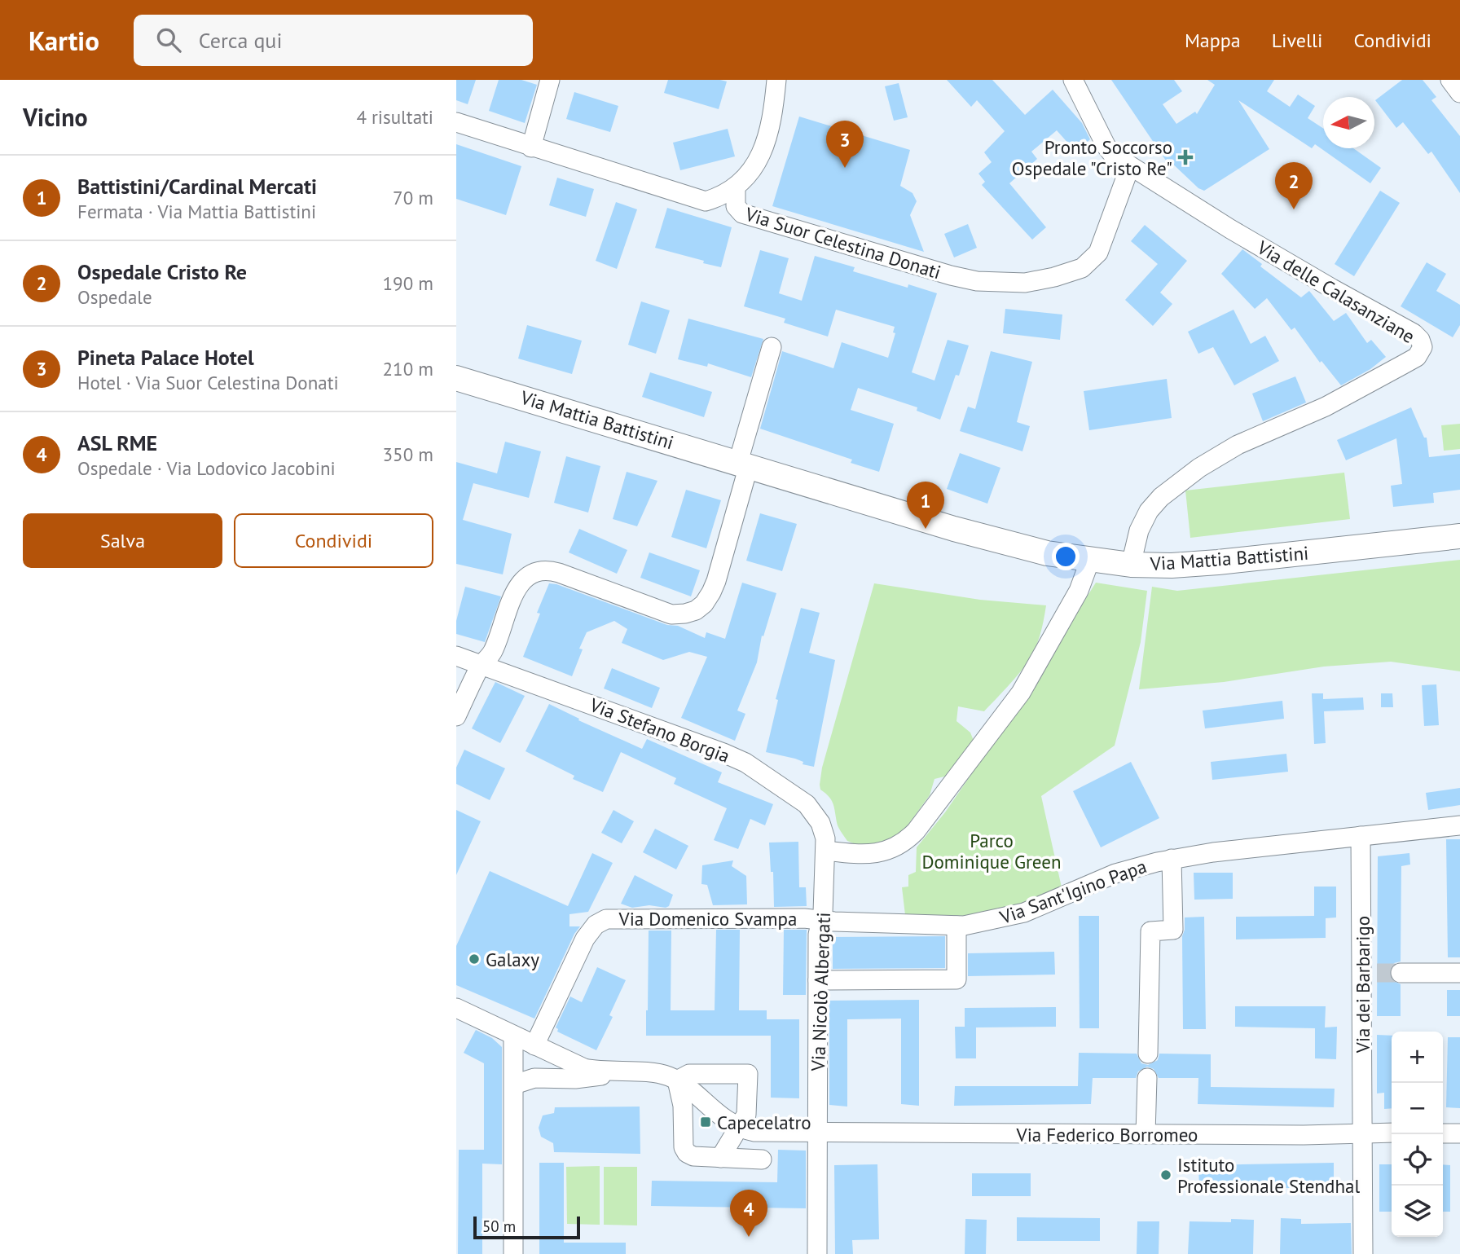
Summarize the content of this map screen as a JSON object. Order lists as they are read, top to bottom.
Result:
{
  "streets": {
    "main road": ["Via Mattia Battistini"],
    "street": [
      "Via Suor Celestina Donati",
      "Via delle Calasanziane",
      "Via Stefano Borgia",
      "Via Sant'Igino Papa",
      "Via Domenico Svampa",
      "Via dei Barbarigo",
      "Via Nicolò Albergati",
      "Via Federico Borromeo"
    ]
  },
  "crossings": [
    ["Via Suor Celestina Donati", "Via delle Calasanziane"],
    ["Via delle Calasanziane", "Via Mattia Battistini"],
    ["Via Stefano Borgia", "Via Nicolò Albergati"],
    ["Via Sant'Igino Papa", "Via Domenico Svampa"],
    ["Via Sant'Igino Papa", "Via dei Barbarigo"],
    ["Via Sant'Igino Papa", "Via Nicolò Albergati"],
    ["Via Domenico Svampa", "Via Nicolò Albergati"],
    ["Via dei Barbarigo", "Via Federico Borromeo"],
    ["Via Nicolò Albergati", "Via Federico Borromeo"]
  ],
  "parks": ["Parco Dominique Green"],
  "places": {
    "health": ["Pronto Soccorso Ospedale \"Cristo Re\""],
    "other": ["Galaxy", "Istituto Professionale Stendhal"],
    "transit": ["Capecelatro"]
  },
  "scale_bar": "50 m",
  "north": "left",
  "page": {
    "header": "Kartio",
    "search": "Cerca qui",
    "nav": ["Mappa", "Livelli", "Condividi"],
    "heading": ["Vicino", "4 risultati"],
    "pins": [
      "3",
      "2",
      "1",
      "4"
    ],
    "list": [
      {
        "mark": "1",
        "name": "Battistini/Cardinal Mercati",
        "note": "Fermata · Via Mattia Battistini",
        "value": "70 m"
      },
      {
        "mark": "2",
        "name": "Ospedale Cristo Re",
        "note": "Ospedale",
        "value": "190 m"
      },
      {
        "mark": "3",
        "name": "Pineta Palace Hotel",
        "note": "Hotel · Via Suor Celestina Donati",
        "value": "210 m"
      },
      {
        "mark": "4",
        "name": "ASL RME",
        "note": "Ospedale · Via Lodovico Jacobini",
        "value": "350 m"
      }
    ],
    "buttons": ["Salva", "Condividi"],
    "map_buttons": ["+", "−"],
    "scale": "50 m"
  }
}
